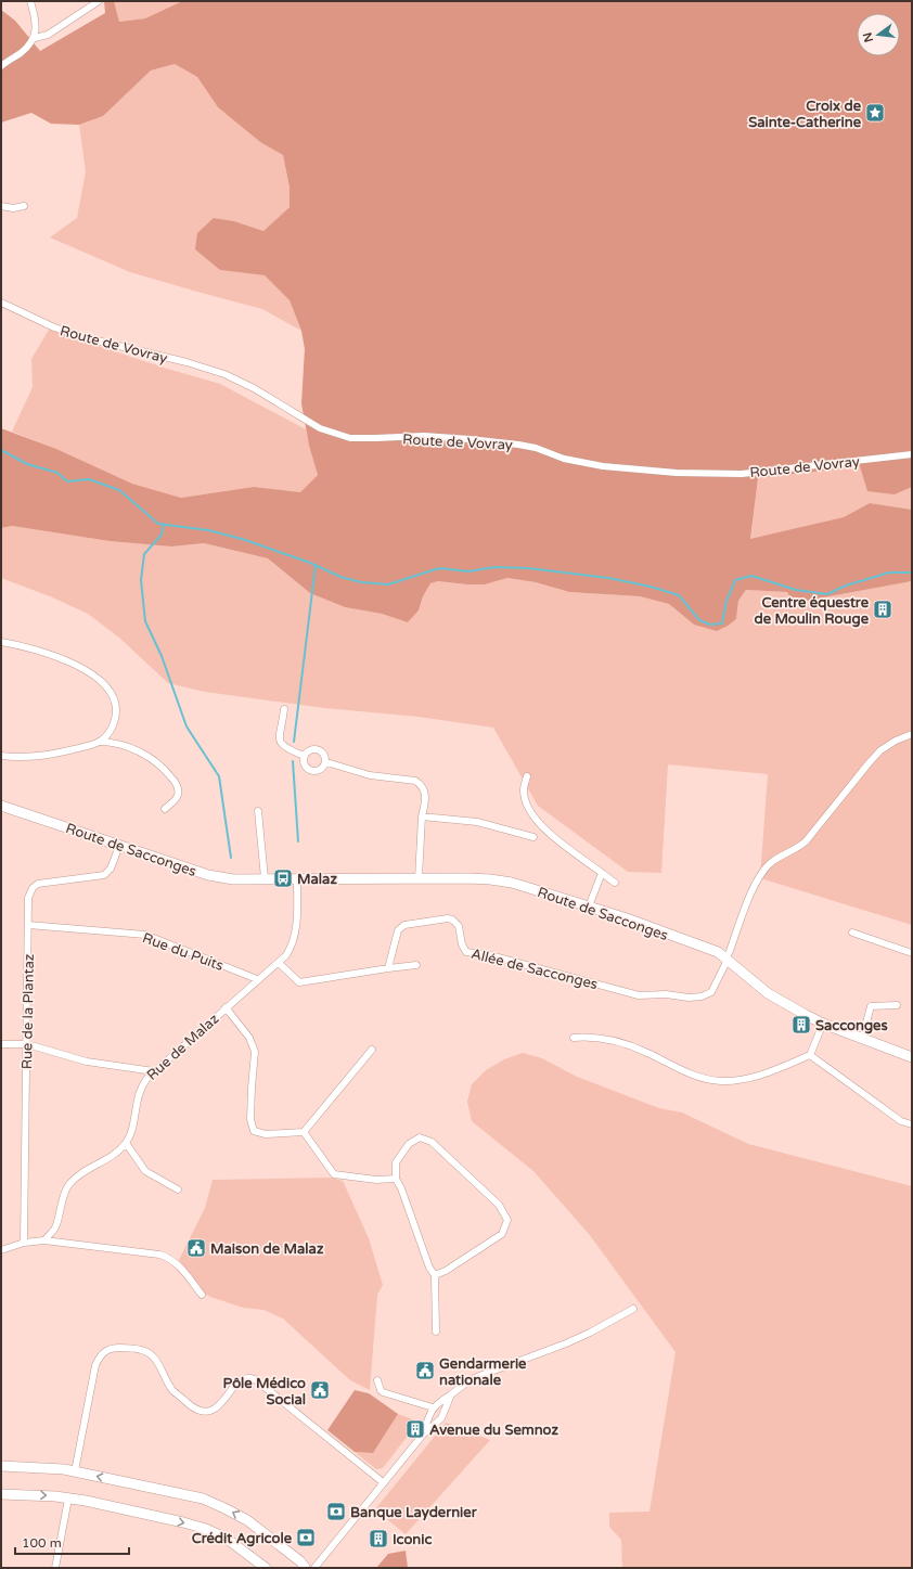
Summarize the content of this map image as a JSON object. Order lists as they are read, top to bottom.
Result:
{
  "streets": {
    "street": [
      "Route de Vovray",
      "Route de Sacconges",
      "Rue du Puits",
      "Allée de Sacconges",
      "Rue de la Plantaz",
      "Rue de Malaz"
    ]
  },
  "crossings": [
    ["Route de Sacconges", "Allée de Sacconges"],
    ["Route de Sacconges", "Rue de la Plantaz"],
    ["Route de Sacconges", "Rue de Malaz"],
    ["Rue du Puits", "Rue de la Plantaz"],
    ["Rue du Puits", "Rue de Malaz"]
  ],
  "places": {
    "place": ["Croix de Sainte-Catherine"],
    "building": [
      "Centre équestre de Moulin Rouge",
      "Sacconges",
      "Avenue du Semnoz",
      "Iconic"
    ],
    "bus stop": ["Malaz"],
    "public building": ["Maison de Malaz", "Gendarmerie nationale", "Pôle Médico Social"],
    "bank": ["Banque Laydernier", "Crédit Agricole"]
  },
  "scale_bar": "100 m",
  "north": "left"
}
